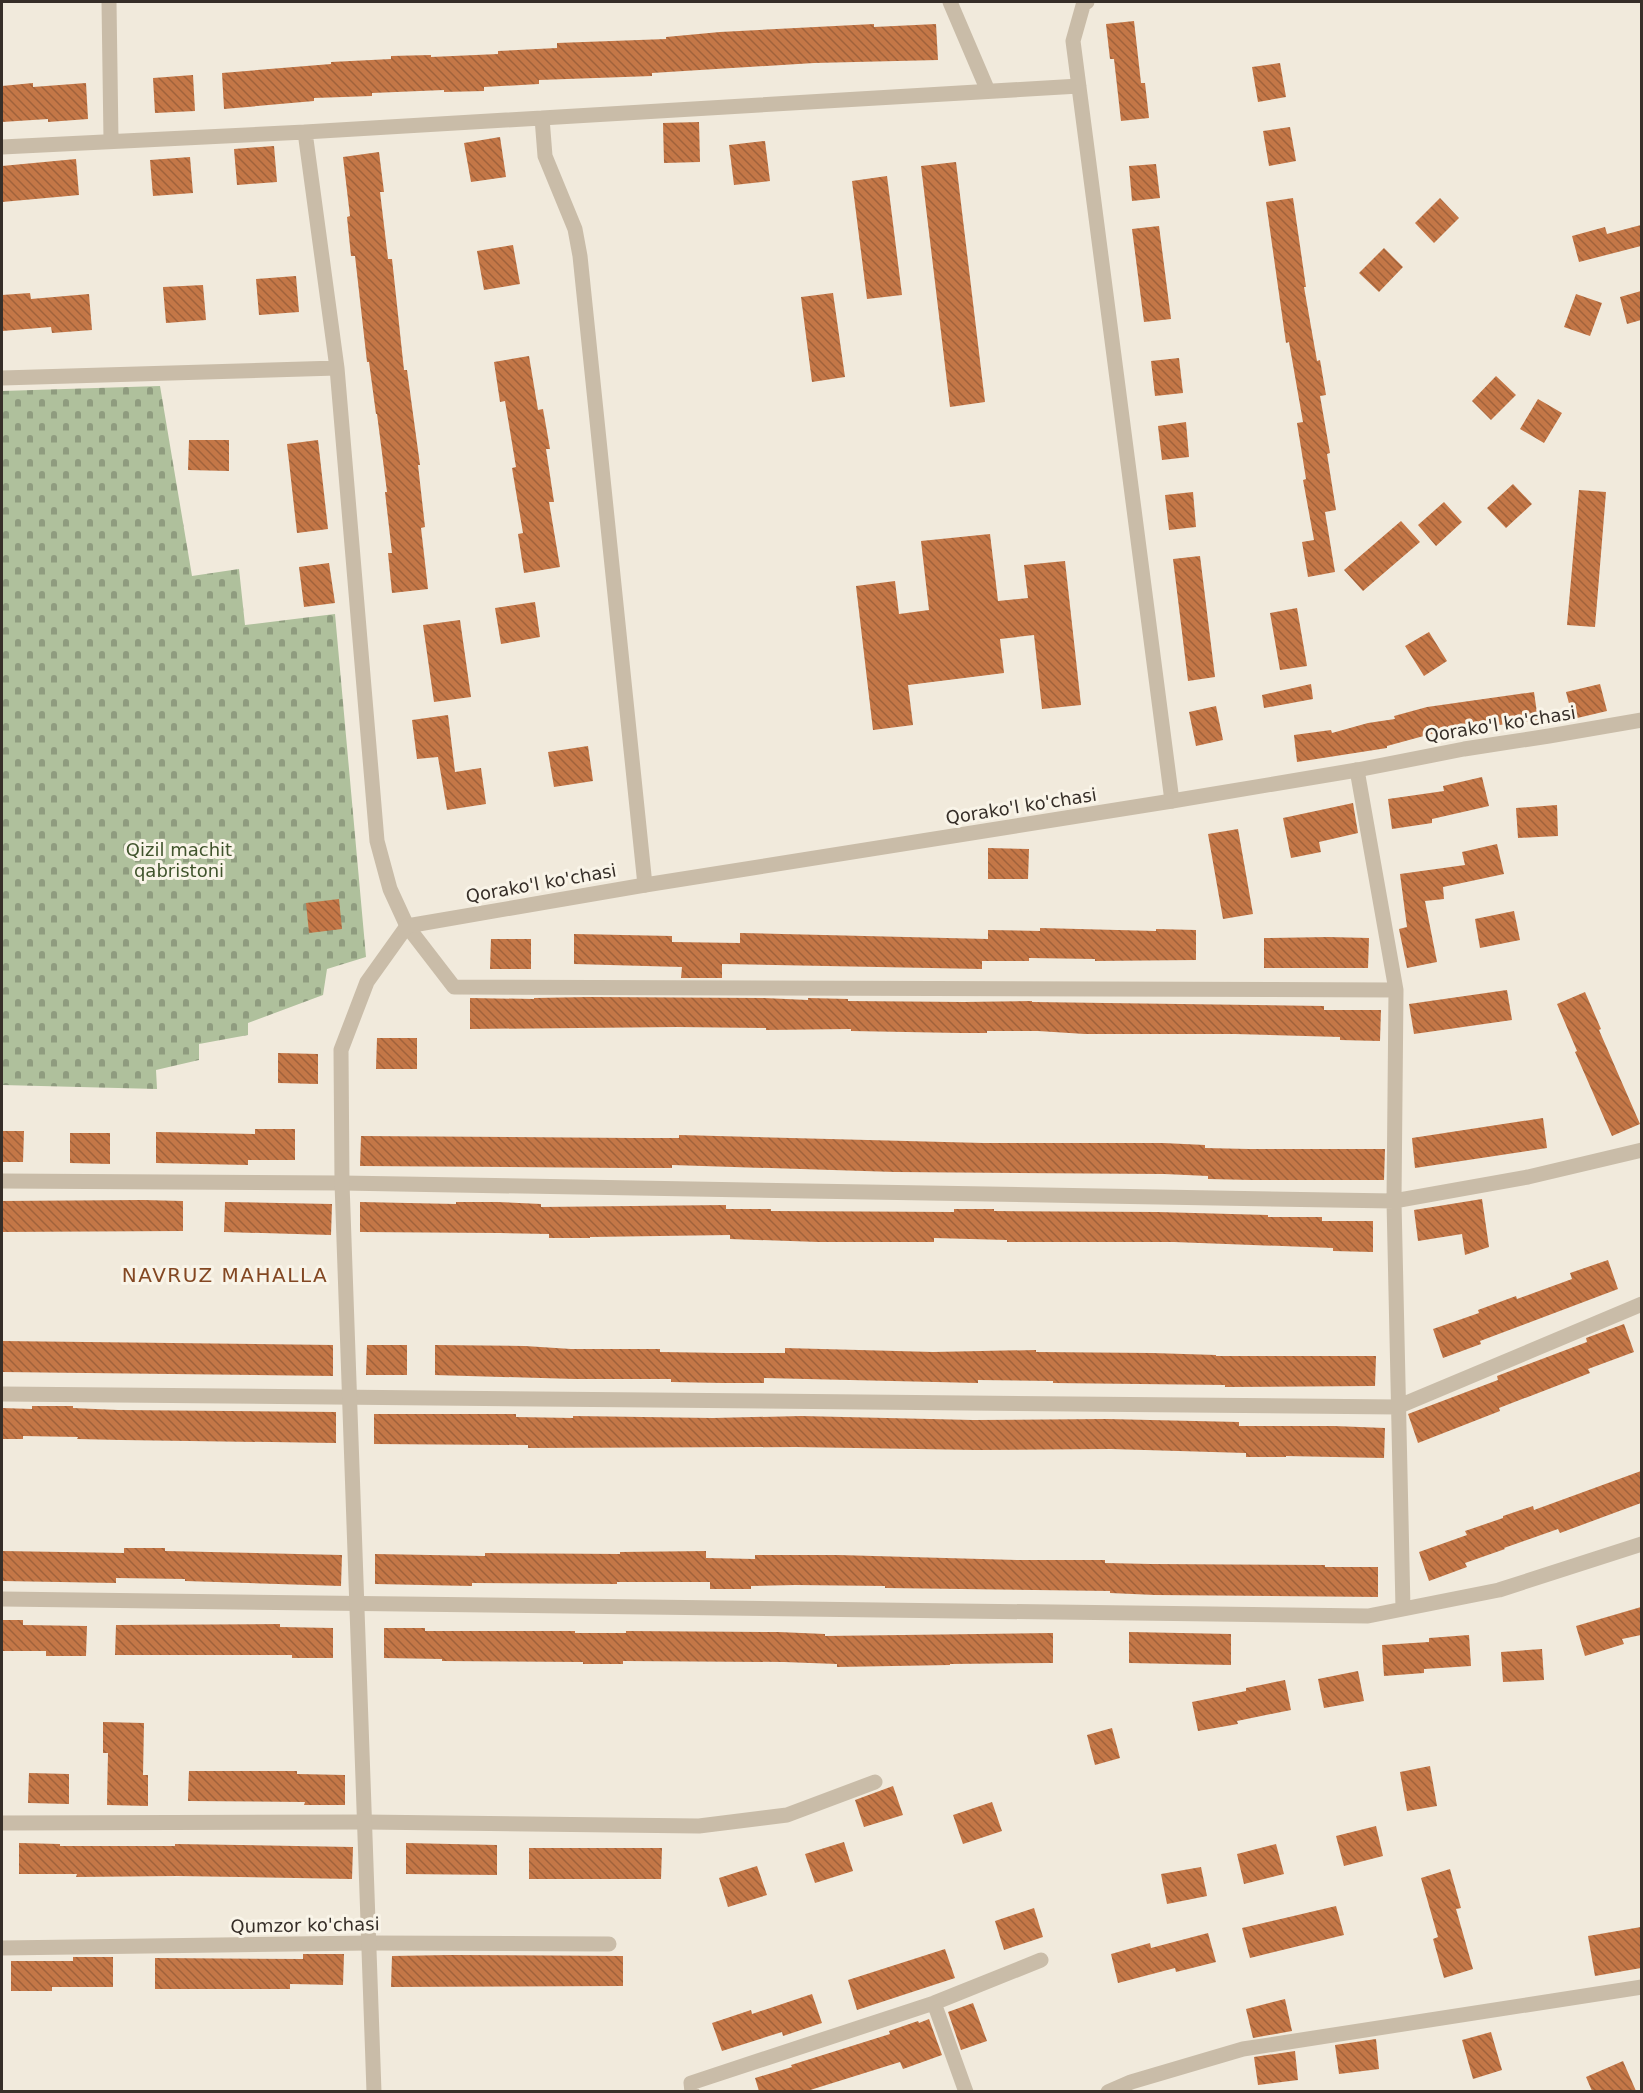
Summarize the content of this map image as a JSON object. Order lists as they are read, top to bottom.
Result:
{
  "streets": {
    "street": ["Qorako'l ko'chasi", "Qumzor ko'chasi"]
  },
  "districts": ["NAVRUZ MAHALLA"],
  "parks": ["Qizil machit qabristoni"]
}
